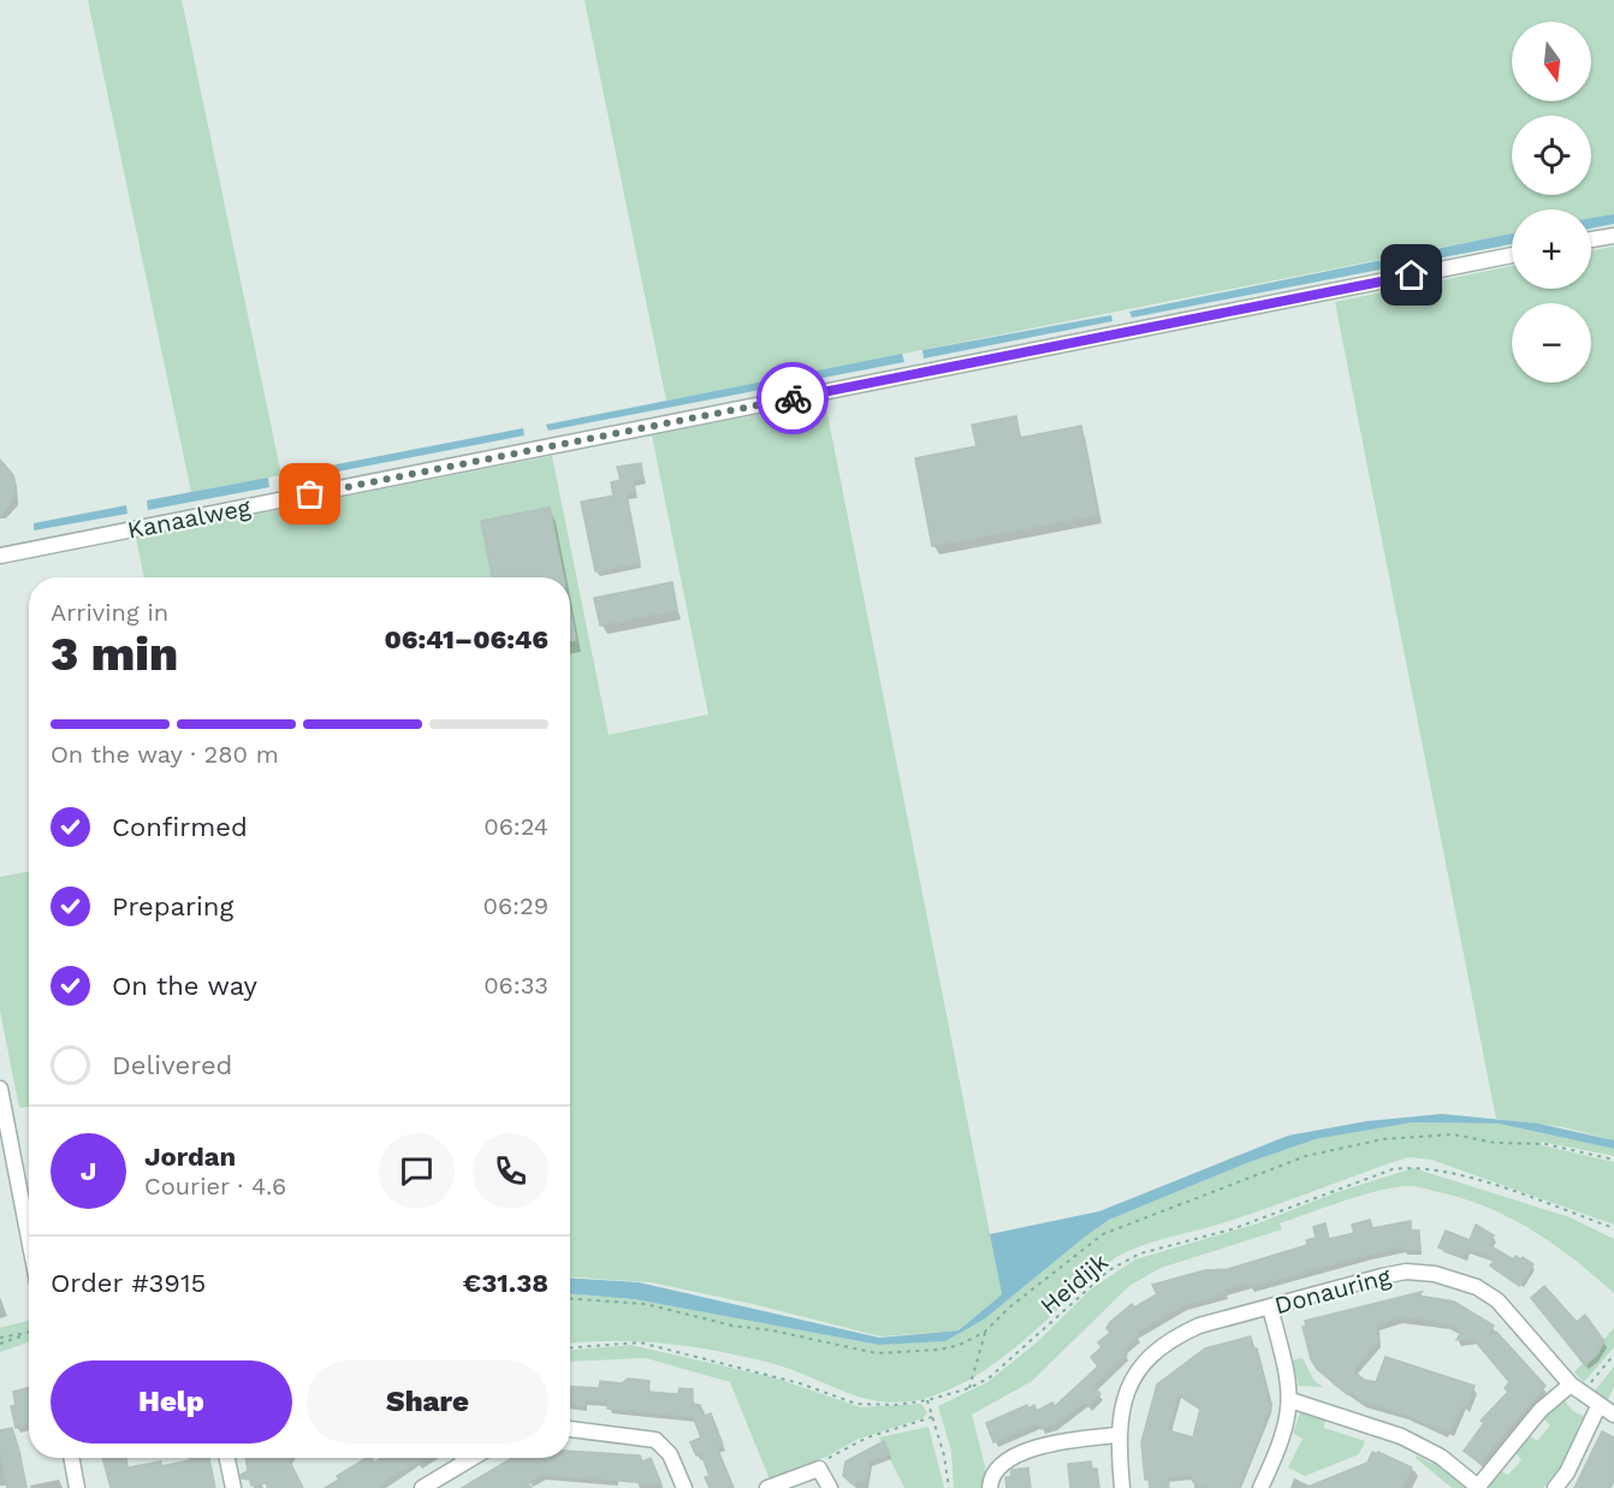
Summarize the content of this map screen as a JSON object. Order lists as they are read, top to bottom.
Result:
{
  "streets": {
    "street": ["Kanaalweg", "Donauring"],
    "path": ["Heidijk"]
  },
  "north": "bottom",
  "page": {
    "map_buttons": ["+", "−"],
    "heading": ["3 min", "Arriving in", "06:41–06:46"],
    "panel": [
      "Jordan",
      "Courier · 4.6",
      "Order #3915",
      "€31.38"
    ],
    "bar": "On the way · 280 m",
    "list": [
      ["Confirmed", "06:24"],
      ["Preparing", "06:29"],
      ["On the way", "06:33"],
      "Delivered"
    ],
    "round": "J",
    "buttons": ["Help", "Share"]
  }
}
